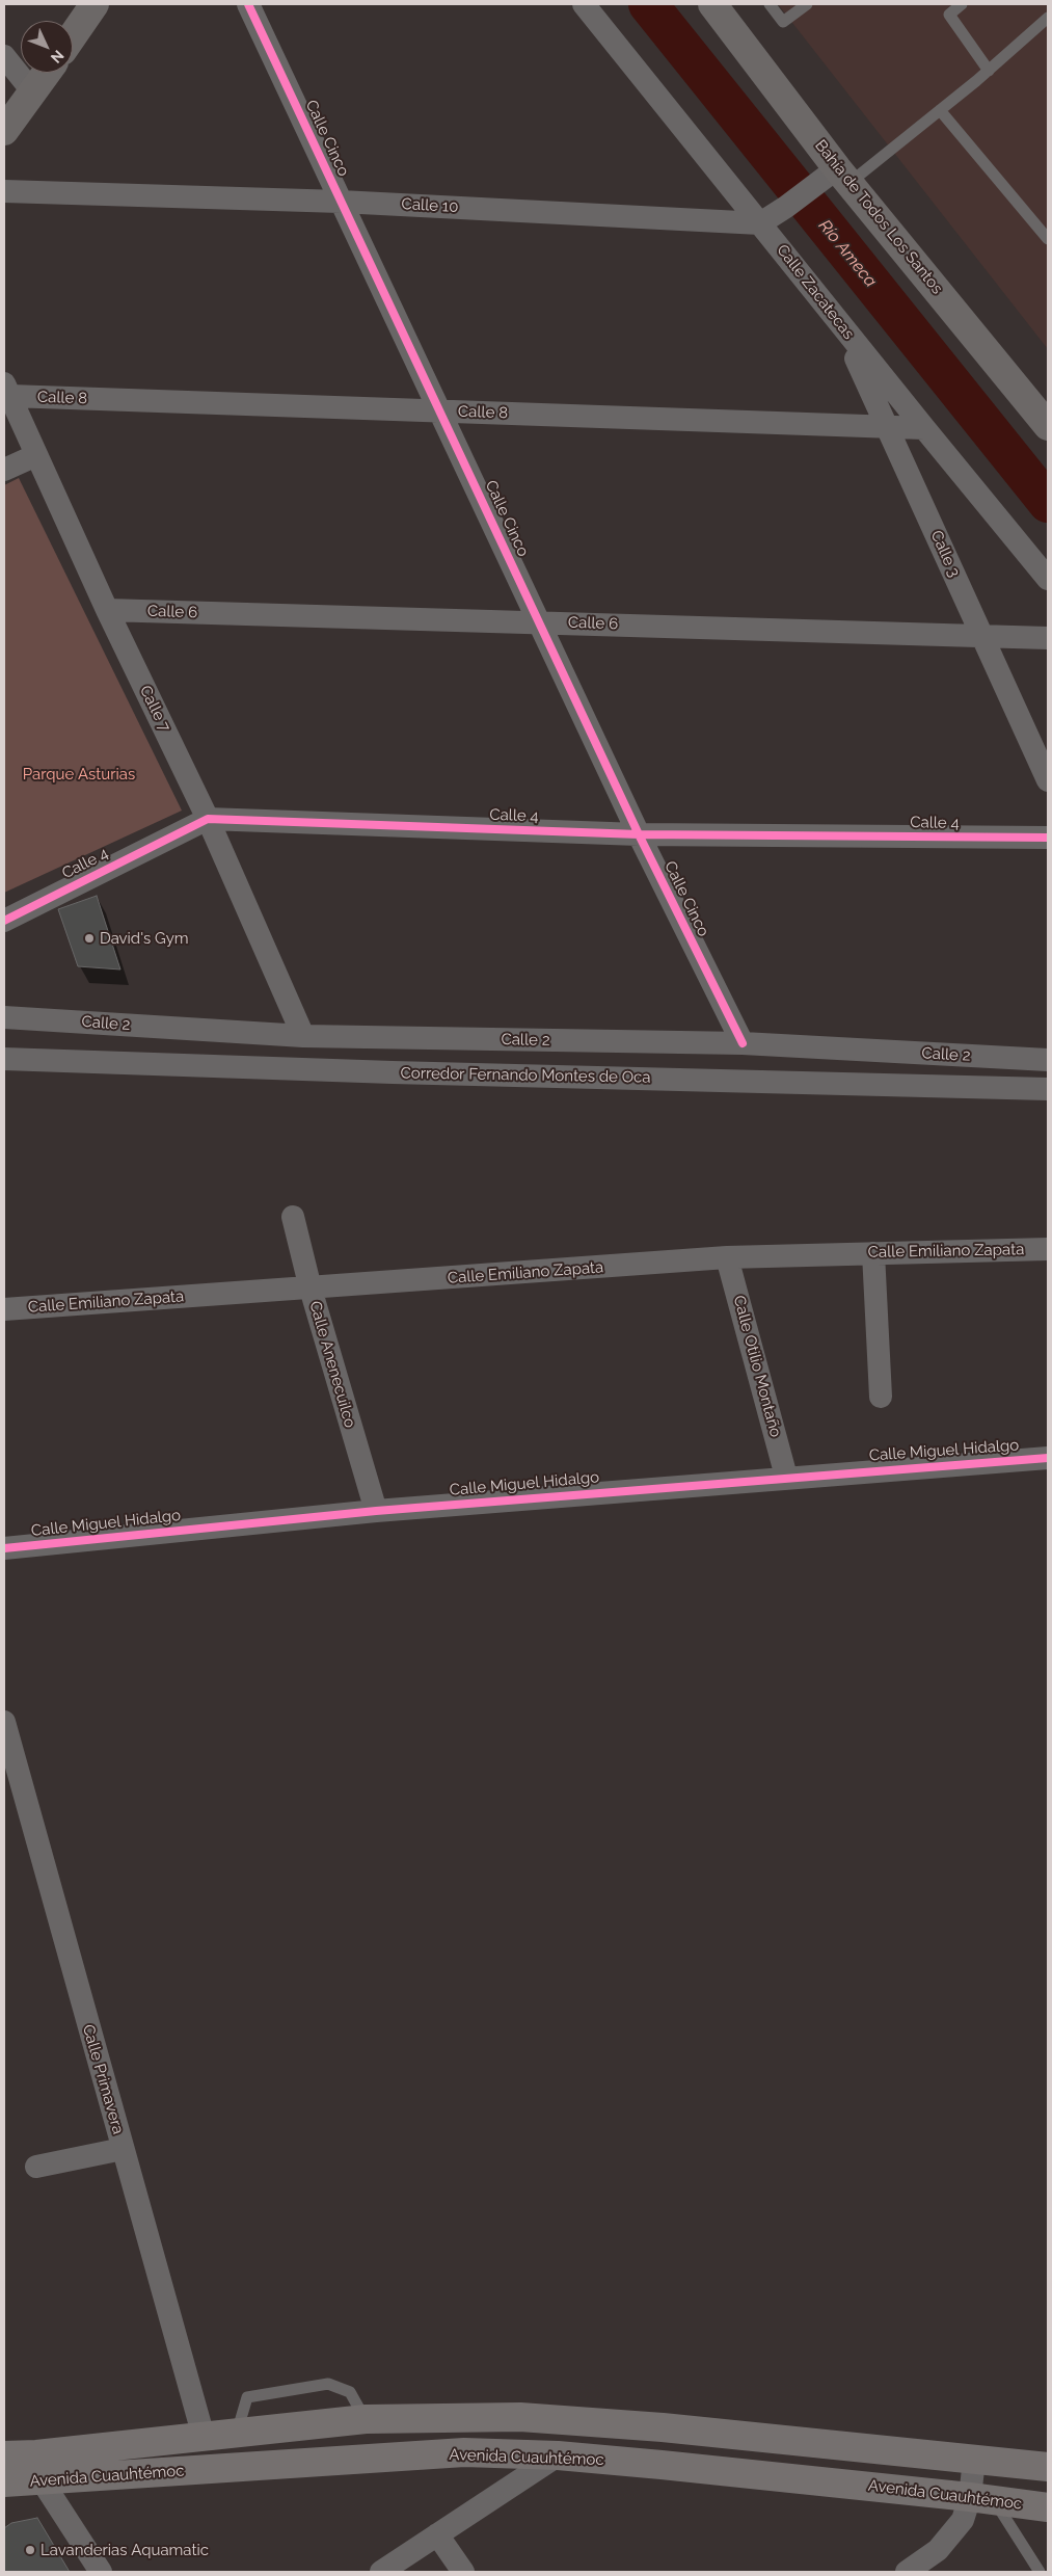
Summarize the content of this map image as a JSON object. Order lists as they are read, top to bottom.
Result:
{
  "streets": {
    "main road": ["Bahía de Todos Los Santos", "Avenida Cuauhtémoc"],
    "street": [
      "Calle Cinco",
      "Calle 10",
      "Calle Zacatecas",
      "Calle 8",
      "Calle 3",
      "Calle 6",
      "Calle 7",
      "Calle 4",
      "Calle 2",
      "Corredor Fernando Montes de Oca",
      "Calle Emiliano Zapata",
      "Calle Anenecuilco",
      "Calle Otilio Montaño",
      "Calle Miguel Hidalgo",
      "Calle Primavera"
    ]
  },
  "crossings": [
    ["Calle Cinco", "Calle 10"],
    ["Calle Cinco", "Calle 8"],
    ["Calle Cinco", "Calle 6"],
    ["Calle Cinco", "Calle 4"],
    ["Calle Cinco", "Calle 2"],
    ["Calle 10", "Calle Zacatecas"],
    ["Calle Zacatecas", "Calle 8"],
    ["Calle Zacatecas", "Calle 3"],
    ["Calle 8", "Calle 3"],
    ["Calle 8", "Calle 7"],
    ["Calle 3", "Calle 6"],
    ["Calle 6", "Calle 7"],
    ["Calle 7", "Calle 4"],
    ["Calle 7", "Calle 2"],
    ["Calle Emiliano Zapata", "Calle Anenecuilco"],
    ["Calle Emiliano Zapata", "Calle Otilio Montaño"],
    ["Calle Anenecuilco", "Calle Miguel Hidalgo"],
    ["Calle Otilio Montaño", "Calle Miguel Hidalgo"]
  ],
  "water": ["Río Ameca"],
  "parks": ["Parque Asturias"],
  "places": ["David's Gym", "Lavanderias Aquamatic"],
  "north": "bottom right"
}
